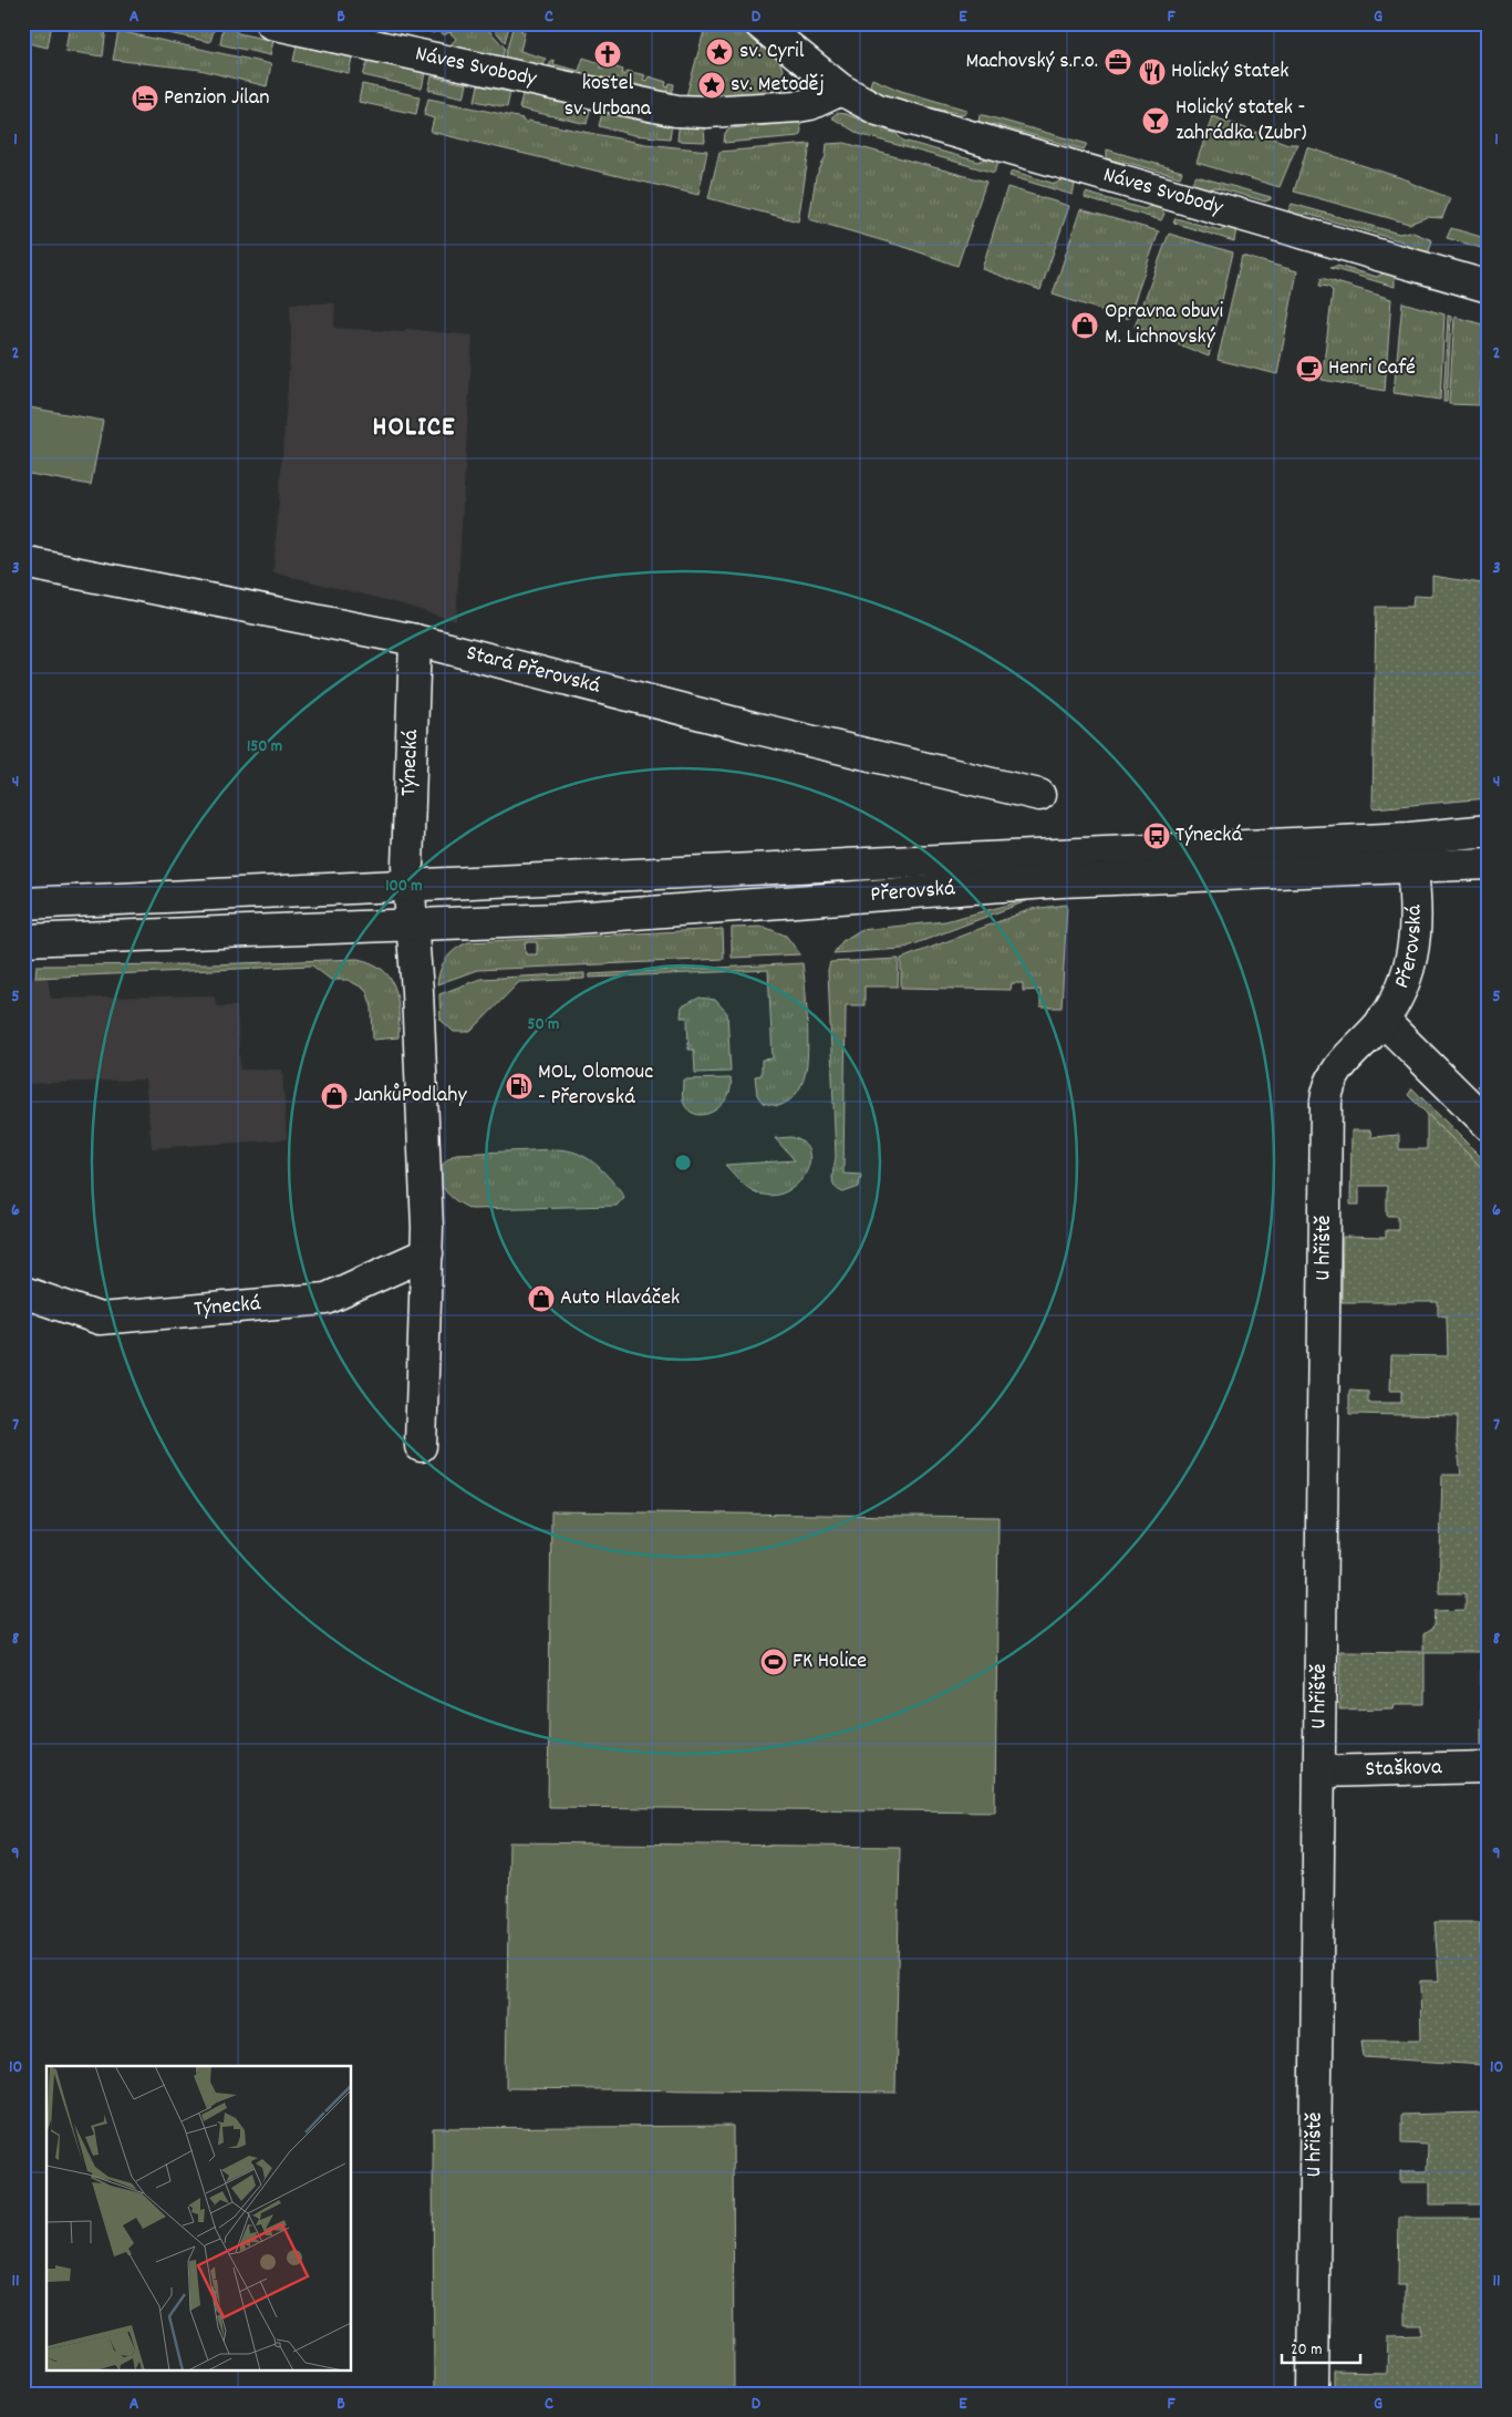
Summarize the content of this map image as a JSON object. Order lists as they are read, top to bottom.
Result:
{
  "streets": {
    "street": [
      "Náves Svobody",
      "Stará Přerovská",
      "Týnecká",
      "Přerovská",
      "U hřiště",
      "Staškova"
    ]
  },
  "crossings": [
    ["Stará Přerovská", "Týnecká"],
    ["Týnecká", "Přerovská"],
    ["Přerovská", "U hřiště"],
    ["U hřiště", "Staškova"]
  ],
  "districts": ["HOLICE"],
  "places": {
    "place": ["sv. Cyril", "sv. Metoděj"],
    "church": ["kostel sv. Urbana"],
    "office": ["Machovský s.r.o."],
    "restaurant": ["Holický Statek"],
    "hotel": ["Penzion Jilan"],
    "bar": ["Holický statek - zahrádka (Zubr)"],
    "shop": ["Opravna obuvi M. Lichnovský", "JankůPodlahy", "Auto Hlaváček"],
    "cafe": ["Henri Café"],
    "bus stop": ["Týnecká"],
    "fuel station": ["MOL, Olomouc - Přerovská"],
    "sports": ["FK Holice"]
  },
  "scale_bar": "20 m",
  "grid": {
    "columns": [
      "A",
      "B",
      "C",
      "D",
      "E",
      "F",
      "G"
    ],
    "rows": [
      "1",
      "2",
      "3",
      "4",
      "5",
      "6",
      "7",
      "8",
      "9",
      "10",
      "11"
    ]
  },
  "rings": ["150 m", "100 m", "50 m"]
}
